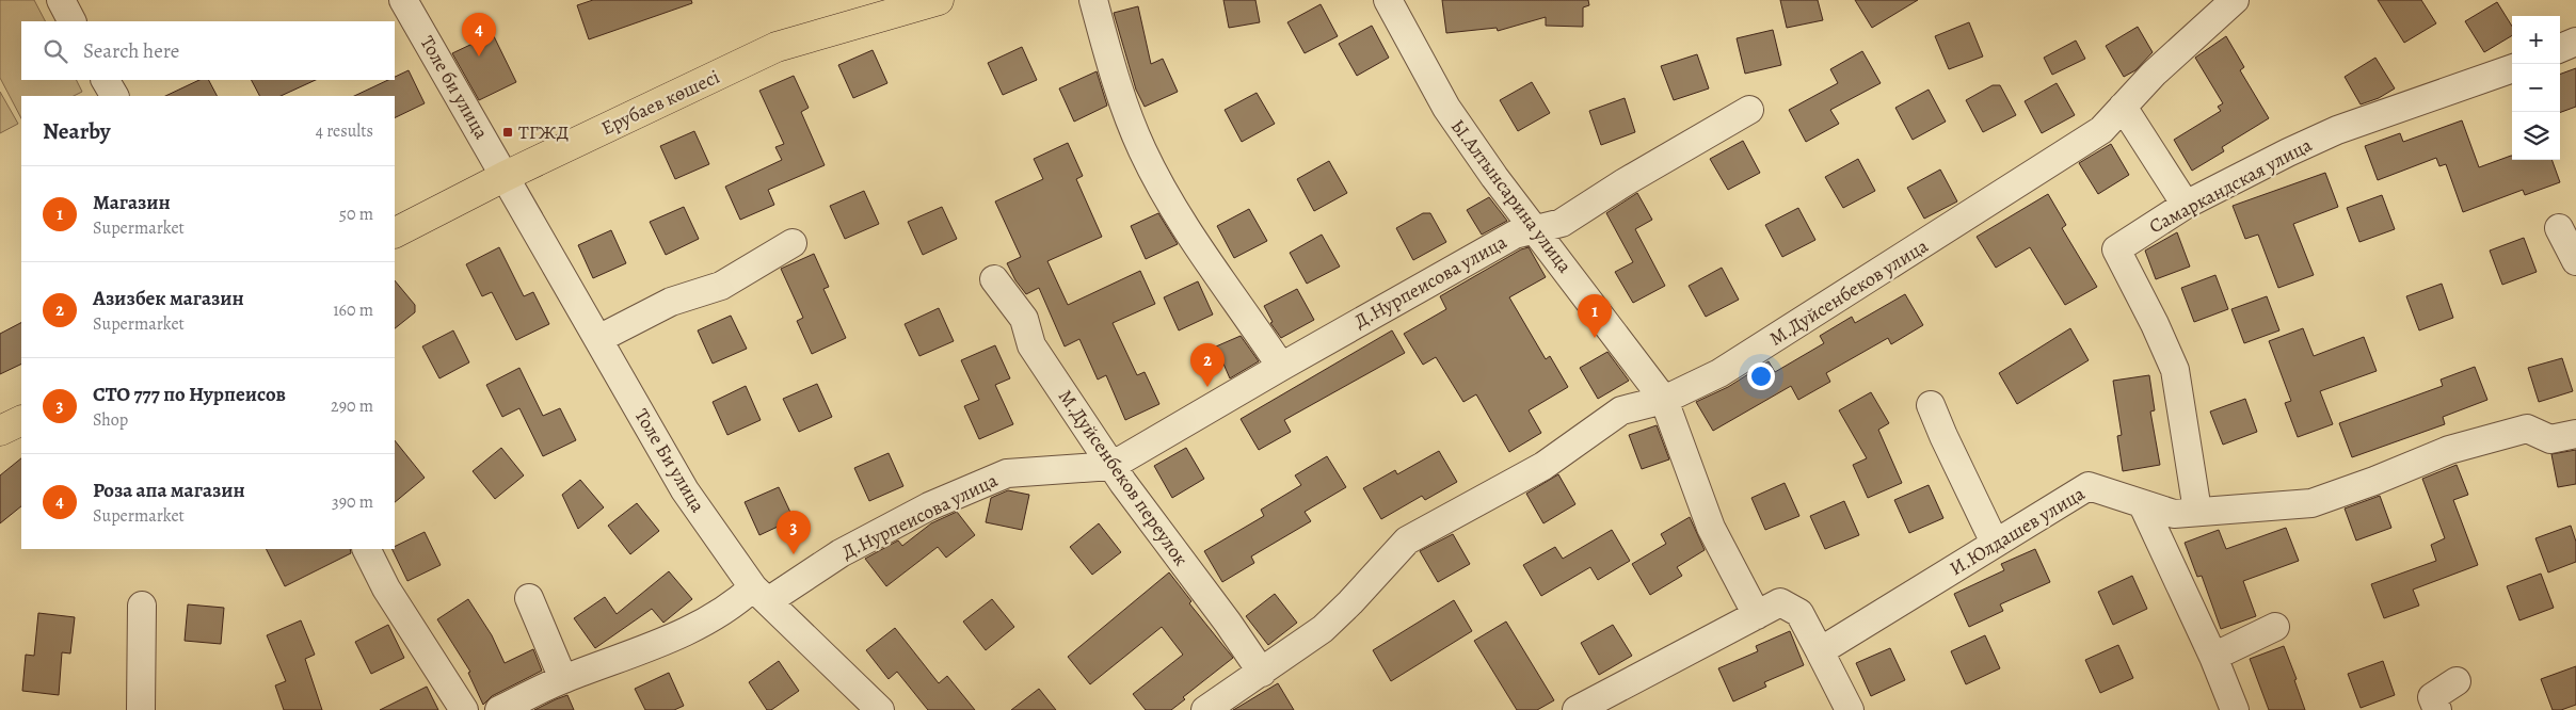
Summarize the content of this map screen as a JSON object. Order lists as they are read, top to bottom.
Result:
{
  "streets": {
    "main road": ["Ерубаев көшесі"],
    "street": [
      "Толе би улица",
      "Самаркандская улица",
      "Ы.Алтынсарина улица",
      "Д.Нурпеисова улица",
      "М.Дуйсенбеков улица",
      "Толе Би улица",
      "М.Дуйсенбеков переулок",
      "И.Юлдашев улица"
    ]
  },
  "crossings": [
    ["Толе би улица", "Ерубаев көшесі"],
    ["Толе би улица", "Толе Би улица"],
    ["Ерубаев көшесі", "Толе Би улица"],
    ["Самаркандская улица", "И.Юлдашев улица"],
    ["Ы.Алтынсарина улица", "Д.Нурпеисова улица"],
    ["Ы.Алтынсарина улица", "М.Дуйсенбеков улица"],
    ["Д.Нурпеисова улица", "Толе Би улица"],
    ["Д.Нурпеисова улица", "М.Дуйсенбеков переулок"],
    ["М.Дуйсенбеков улица", "М.Дуйсенбеков переулок"]
  ],
  "places": {
    "transit": ["ТГЖД"]
  },
  "page": {
    "pins": [
      "4",
      "1",
      "2",
      "3"
    ],
    "map_buttons": ["+", "−"],
    "search": "Search here",
    "heading": ["Nearby", "4 results"],
    "list": [
      {
        "mark": "1",
        "name": "Магазин",
        "note": "Supermarket",
        "value": "50 m"
      },
      {
        "mark": "2",
        "name": "Азизбек магазин",
        "note": "Supermarket",
        "value": "160 m"
      },
      {
        "mark": "3",
        "name": "СТО 777 по Нурпеисов",
        "note": "Shop",
        "value": "290 m"
      },
      {
        "mark": "4",
        "name": "Роза апа магазин",
        "note": "Supermarket",
        "value": "390 m"
      }
    ]
  }
}
